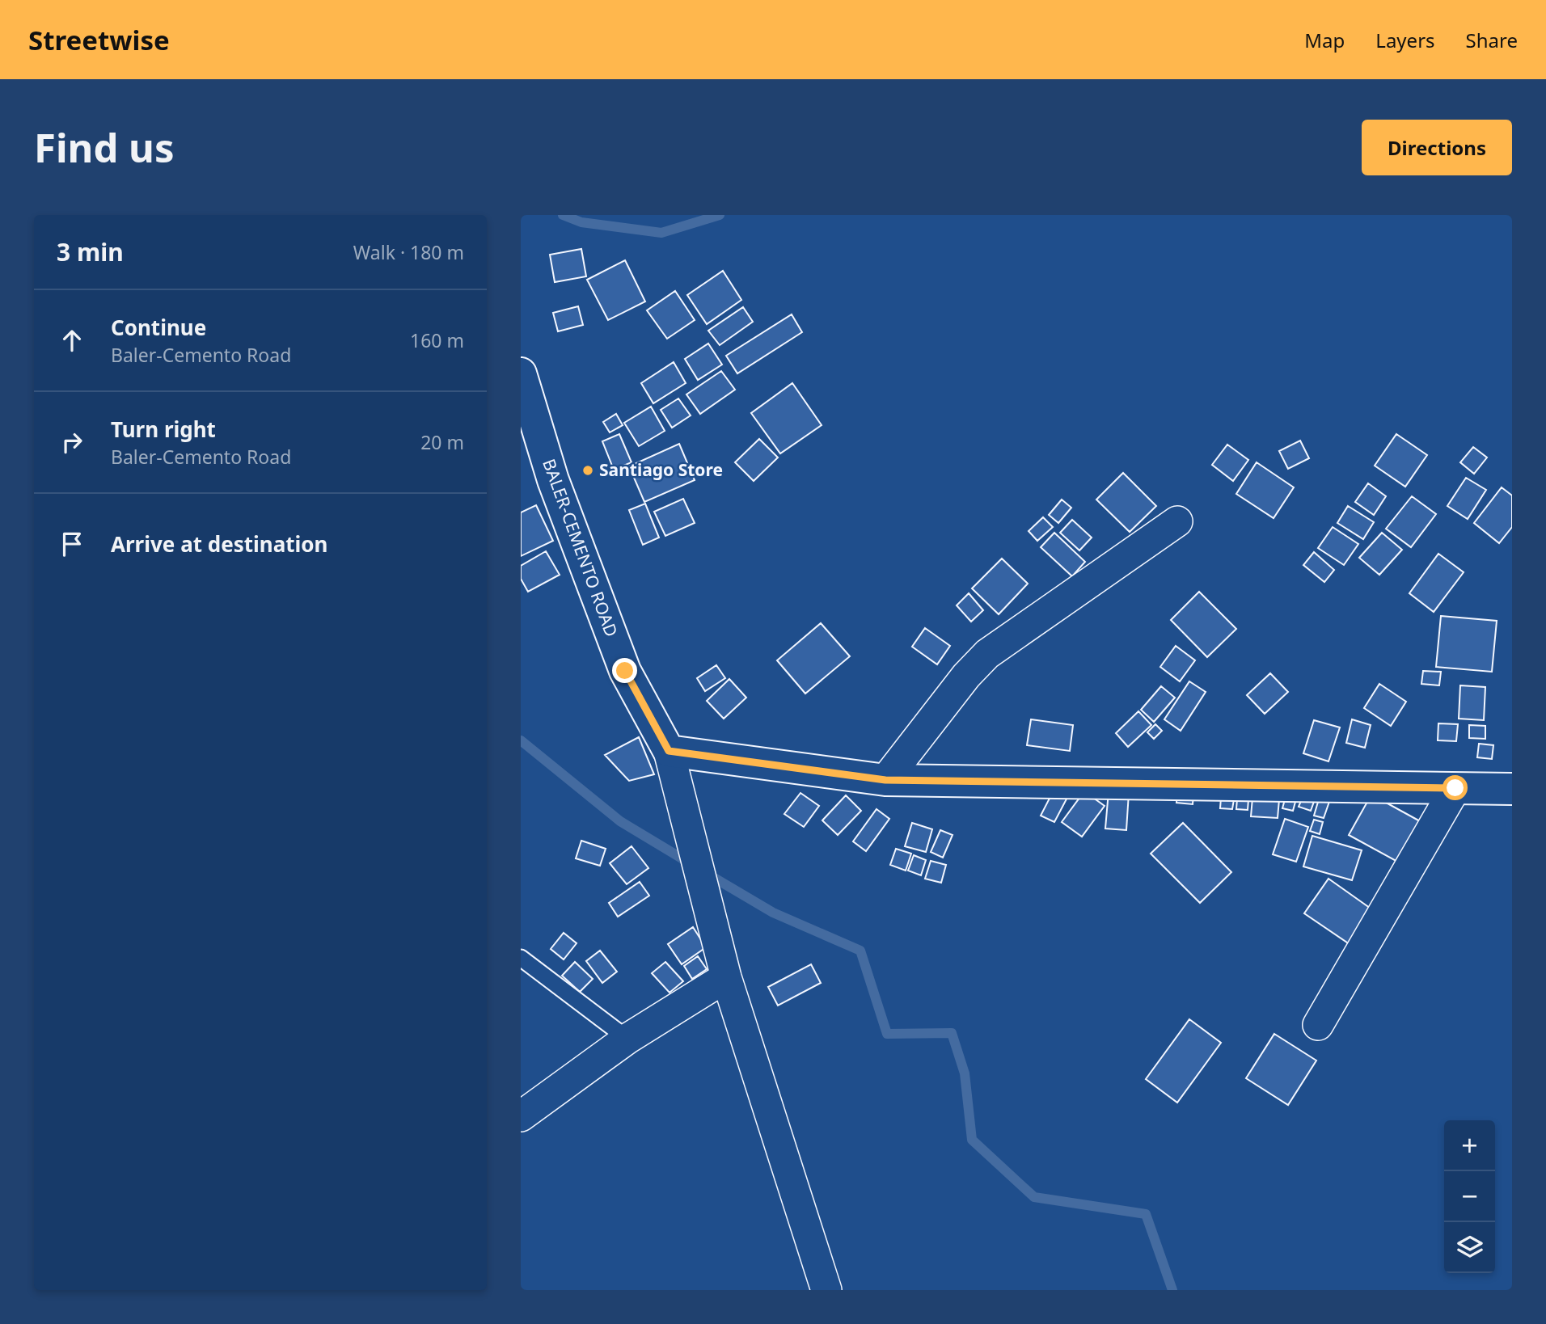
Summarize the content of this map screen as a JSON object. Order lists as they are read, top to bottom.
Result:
{
  "streets": {
    "street": ["BALER-CEMENTO ROAD"]
  },
  "places": ["Santiago Store"],
  "page": {
    "header": "Streetwise",
    "nav": ["Map", "Layers", "Share"],
    "buttons": "Directions",
    "title": "Find us",
    "heading": ["3 min", "Walk · 180 m"],
    "list": [
      ["Continue", "Baler-Cemento Road", "160 m"],
      ["Turn right", "Baler-Cemento Road", "20 m"],
      "Arrive at destination"
    ],
    "map_buttons": ["+", "−"]
  }
}
